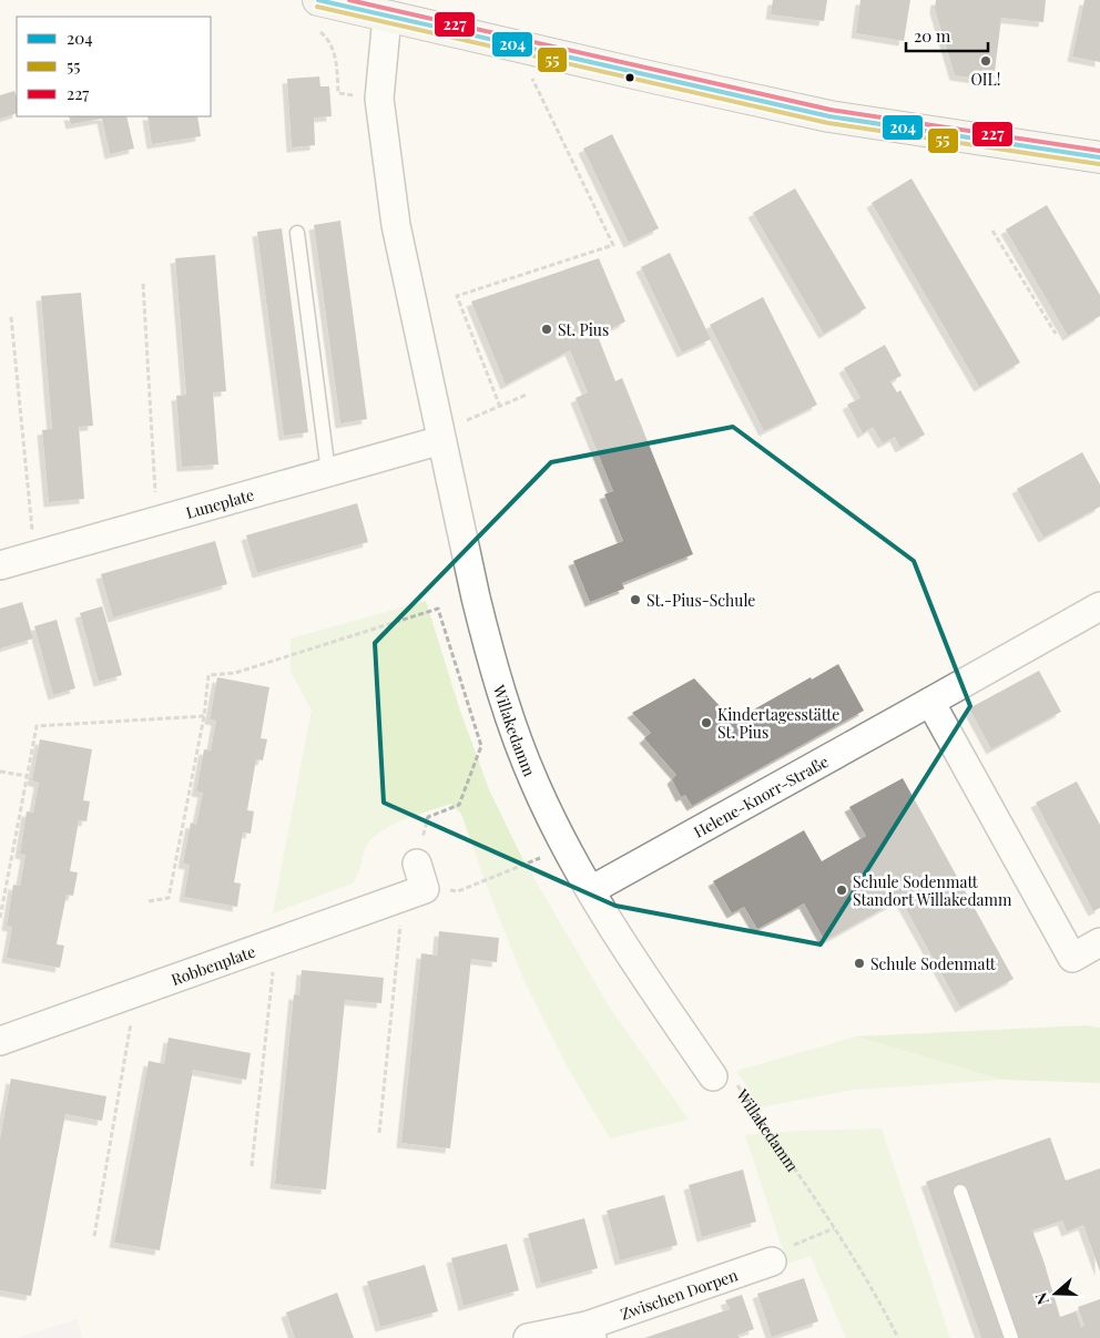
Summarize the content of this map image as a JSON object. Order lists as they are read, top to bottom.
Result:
{
  "streets": {
    "street": [
      "Luneplate",
      "Willakedamm",
      "Helene-Knorr-Straße",
      "Robbenplate",
      "Zwischen Dorpen"
    ]
  },
  "crossings": [
    ["Luneplate", "Willakedamm"],
    ["Willakedamm", "Helene-Knorr-Straße"]
  ],
  "places": [
    "OIL!",
    "St. Pius",
    "St.-Pius-Schule",
    "Kindertagesstätte St. Pius",
    "Schule Sodenmatt Standort Willakedamm",
    "Schule Sodenmatt"
  ],
  "lines": ["transit line 204", "transit line 227", "transit line 55"],
  "legend": ["204", "55", "227"],
  "scale_bar": "20 m",
  "north": "left"
}
